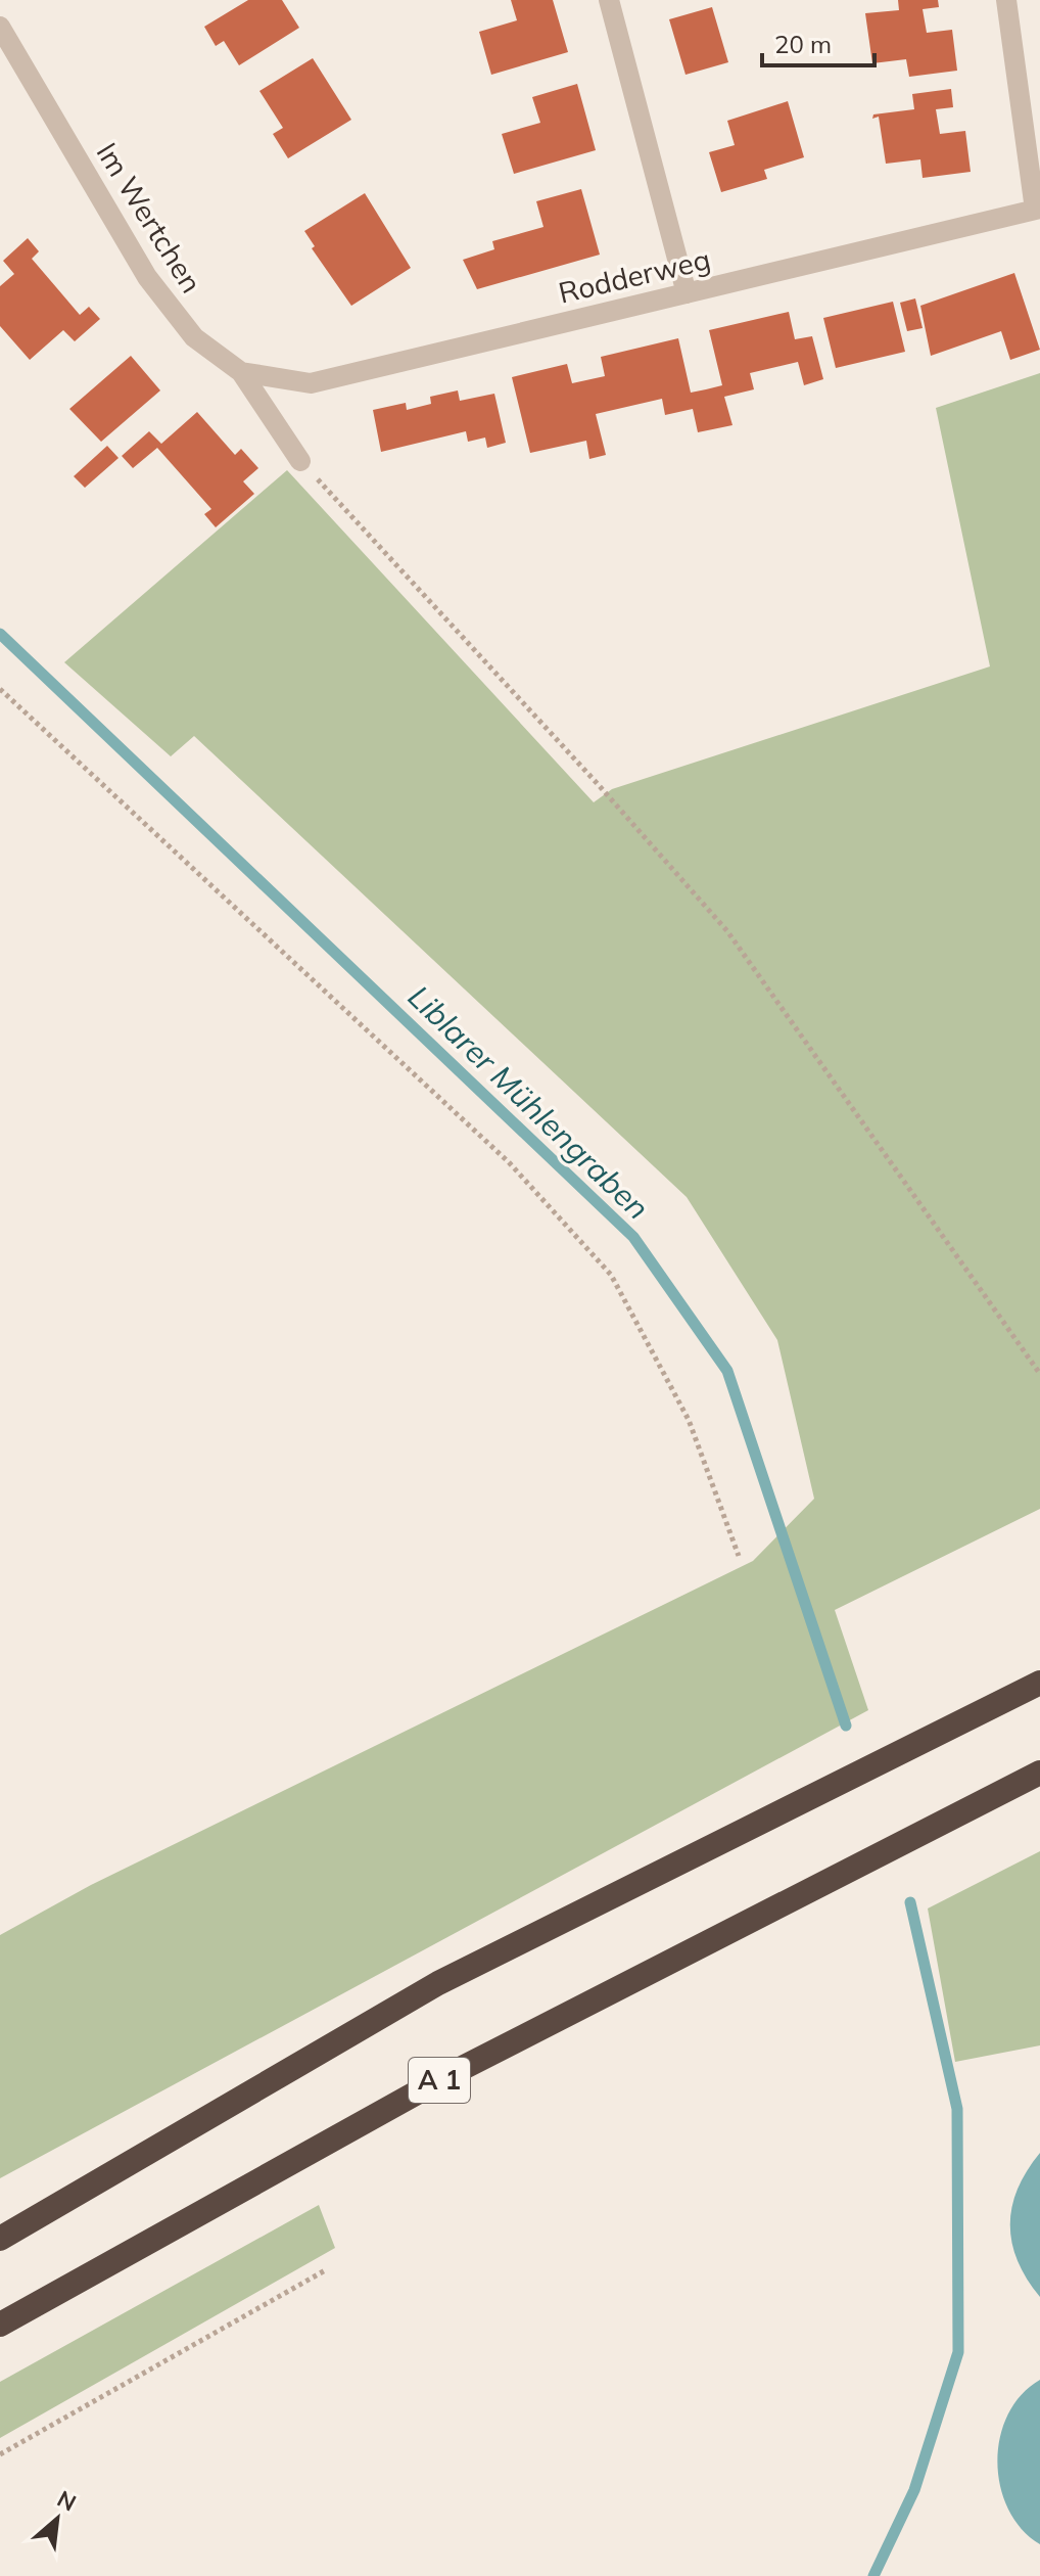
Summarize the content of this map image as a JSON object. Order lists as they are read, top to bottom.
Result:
{
  "streets": {
    "highway": ["A 1"],
    "street": ["Im Wertchen", "Rodderweg"]
  },
  "crossings": [
    ["Im Wertchen", "Rodderweg"]
  ],
  "water": ["Liblarer Mühlengraben"],
  "scale_bar": "20 m",
  "north": "top right"
}
